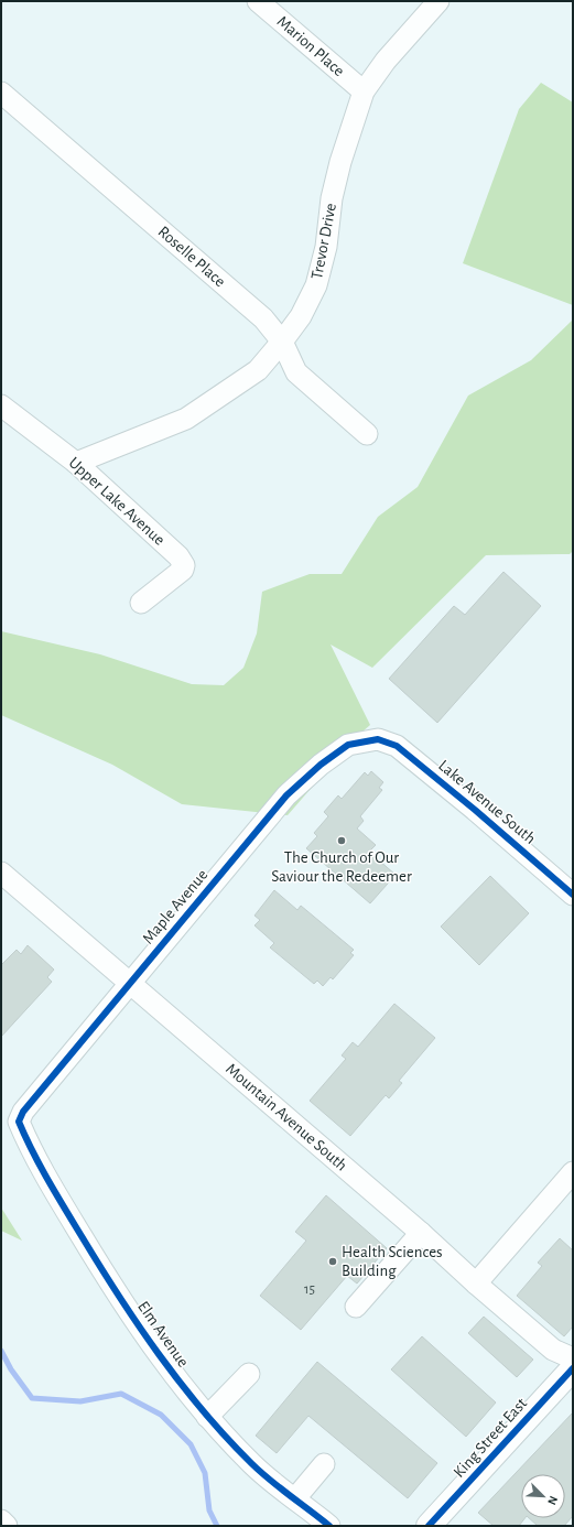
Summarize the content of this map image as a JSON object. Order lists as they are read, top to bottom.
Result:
{
  "streets": {
    "main road": ["King Street East"],
    "street": [
      "Marion Place",
      "Trevor Drive",
      "Roselle Place",
      "Upper Lake Avenue",
      "Lake Avenue South",
      "Maple Avenue",
      "Mountain Avenue South",
      "Elm Avenue"
    ]
  },
  "crossings": [
    ["Marion Place", "Trevor Drive"],
    ["Trevor Drive", "Roselle Place"],
    ["Trevor Drive", "Upper Lake Avenue"],
    ["Lake Avenue South", "Maple Avenue"],
    ["Maple Avenue", "Mountain Avenue South"],
    ["Maple Avenue", "Elm Avenue"]
  ],
  "places": ["The Church of Our Saviour the Redeemer", "Health Sciences Building"],
  "house_numbers": ["15"],
  "north": "bottom right"
}
